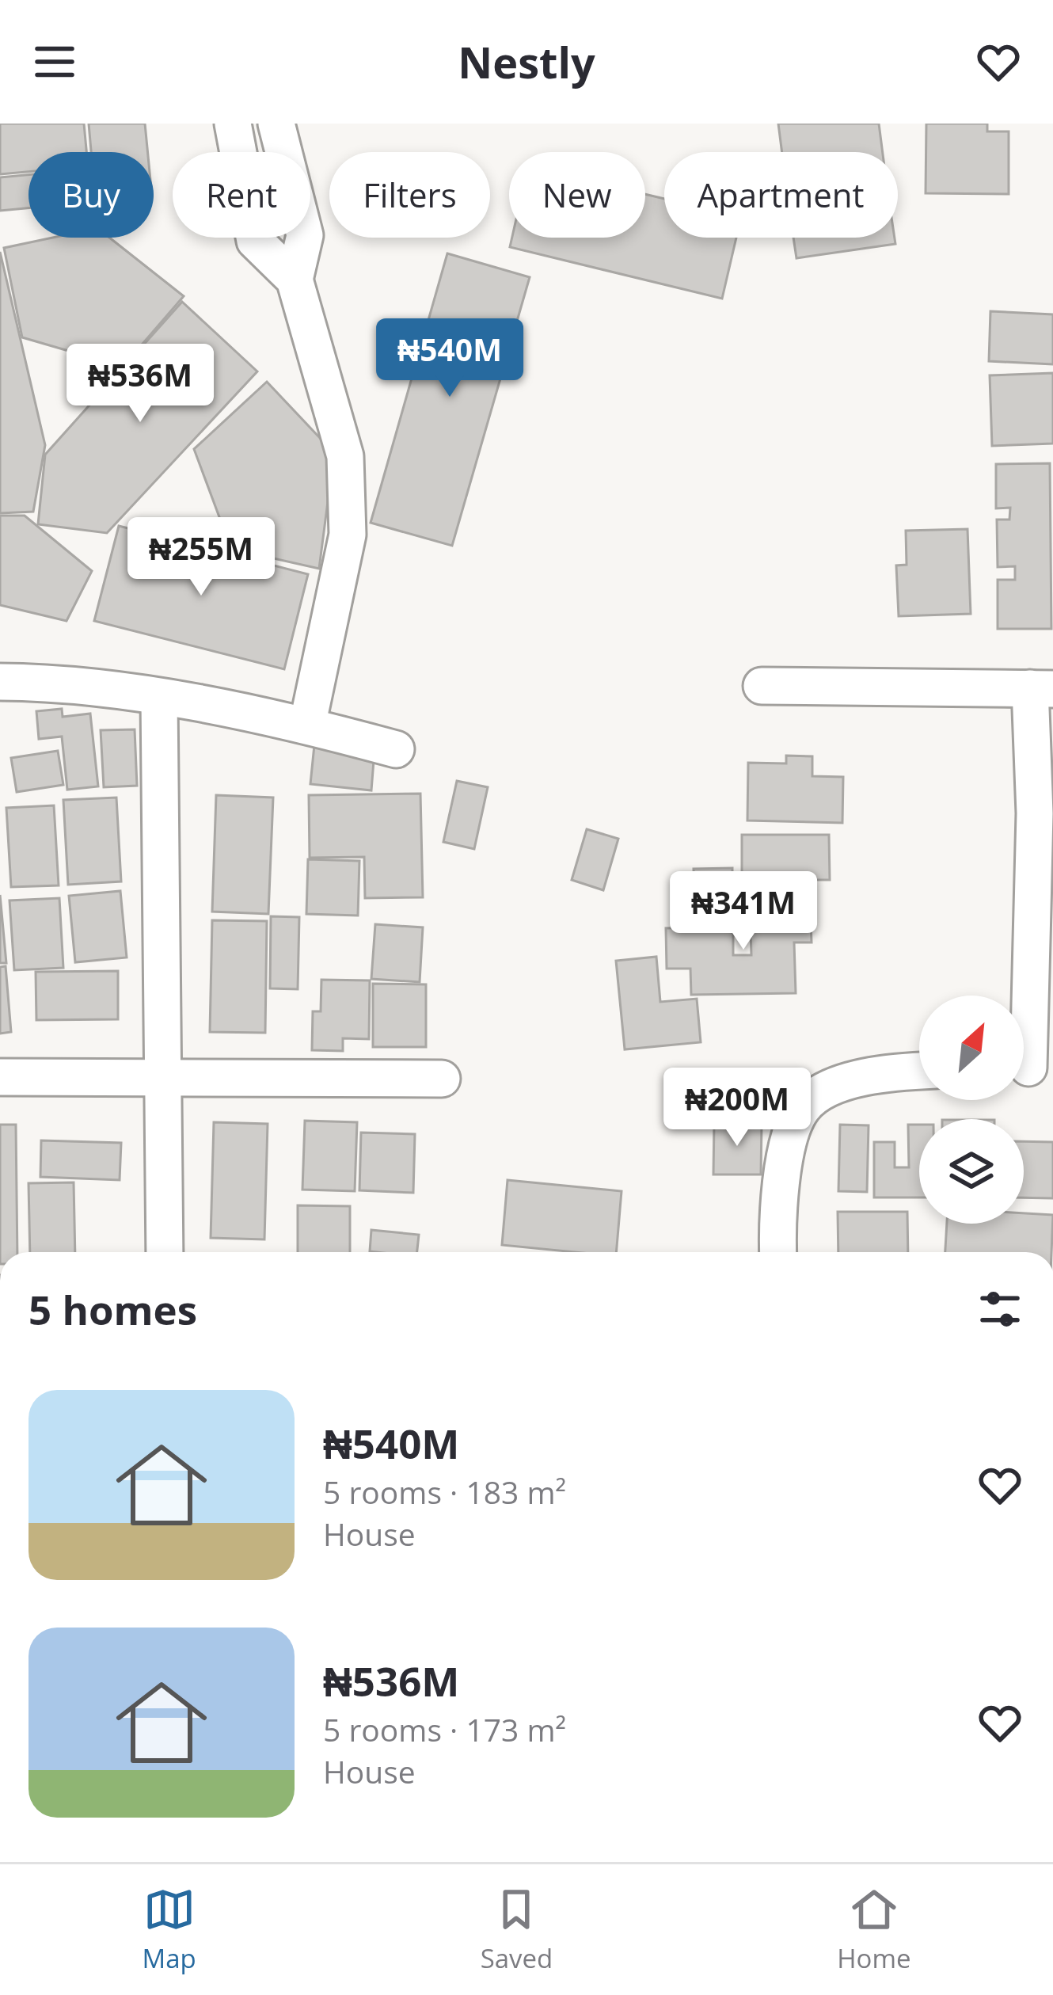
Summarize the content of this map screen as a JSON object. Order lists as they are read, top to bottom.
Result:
{
  "north": "top right",
  "page": {
    "header": "Nestly",
    "chip": [
      "Buy",
      "Rent",
      "Filters",
      "New",
      "Apartment"
    ],
    "price": [
      "₦540M",
      "₦536M",
      "₦255M",
      "₦341M",
      "₦200M"
    ],
    "heading": "5 homes",
    "list": [
      {
        "name": "₦540M",
        "note": "5 rooms · 183 m² · House"
      },
      {
        "name": "₦536M",
        "note": "5 rooms · 173 m² · House"
      }
    ],
    "tabs": ["Map", "Saved", "Home"]
  }
}
